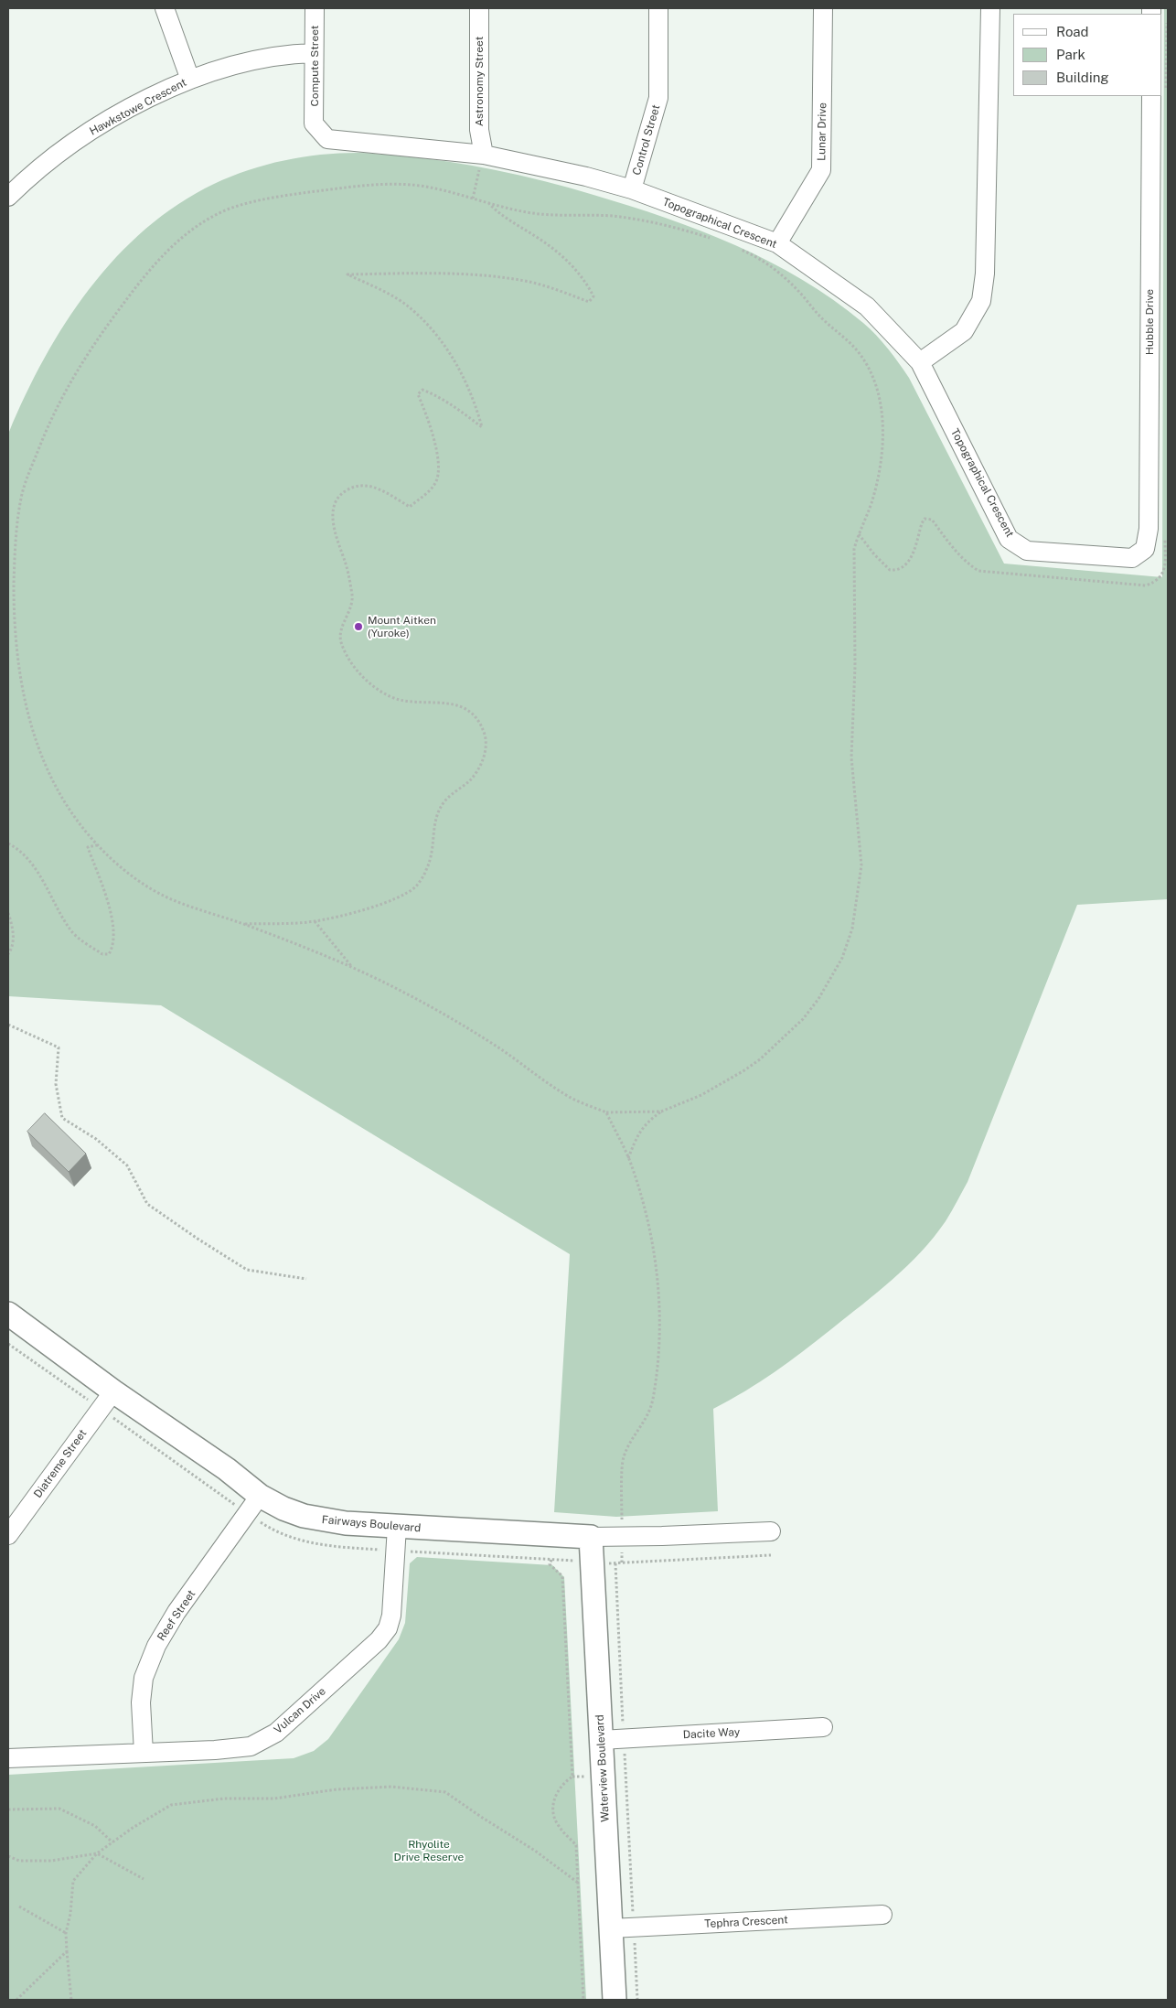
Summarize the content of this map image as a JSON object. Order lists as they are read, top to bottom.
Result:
{
  "streets": {
    "street": [
      "Compute Street",
      "Astronomy Street",
      "Hawkstowe Crescent",
      "Lunar Drive",
      "Control Street",
      "Topographical Crescent",
      "Hubble Drive",
      "Diatreme Street",
      "Fairways Boulevard",
      "Reef Street",
      "Vulcan Drive",
      "Dacite Way",
      "Waterview Boulevard",
      "Tephra Crescent"
    ]
  },
  "crossings": [
    ["Compute Street", "Hawkstowe Crescent"],
    ["Compute Street", "Topographical Crescent"],
    ["Astronomy Street", "Topographical Crescent"],
    ["Lunar Drive", "Topographical Crescent"],
    ["Control Street", "Topographical Crescent"],
    ["Topographical Crescent", "Hubble Drive"],
    ["Diatreme Street", "Fairways Boulevard"],
    ["Fairways Boulevard", "Reef Street"],
    ["Fairways Boulevard", "Vulcan Drive"],
    ["Fairways Boulevard", "Waterview Boulevard"],
    ["Reef Street", "Vulcan Drive"],
    ["Dacite Way", "Waterview Boulevard"],
    ["Waterview Boulevard", "Tephra Crescent"]
  ],
  "parks": ["Rhyolite Drive Reserve"],
  "places": ["Mount Aitken (Yuroke)"],
  "legend": ["Road", "Park", "Building"]
}
